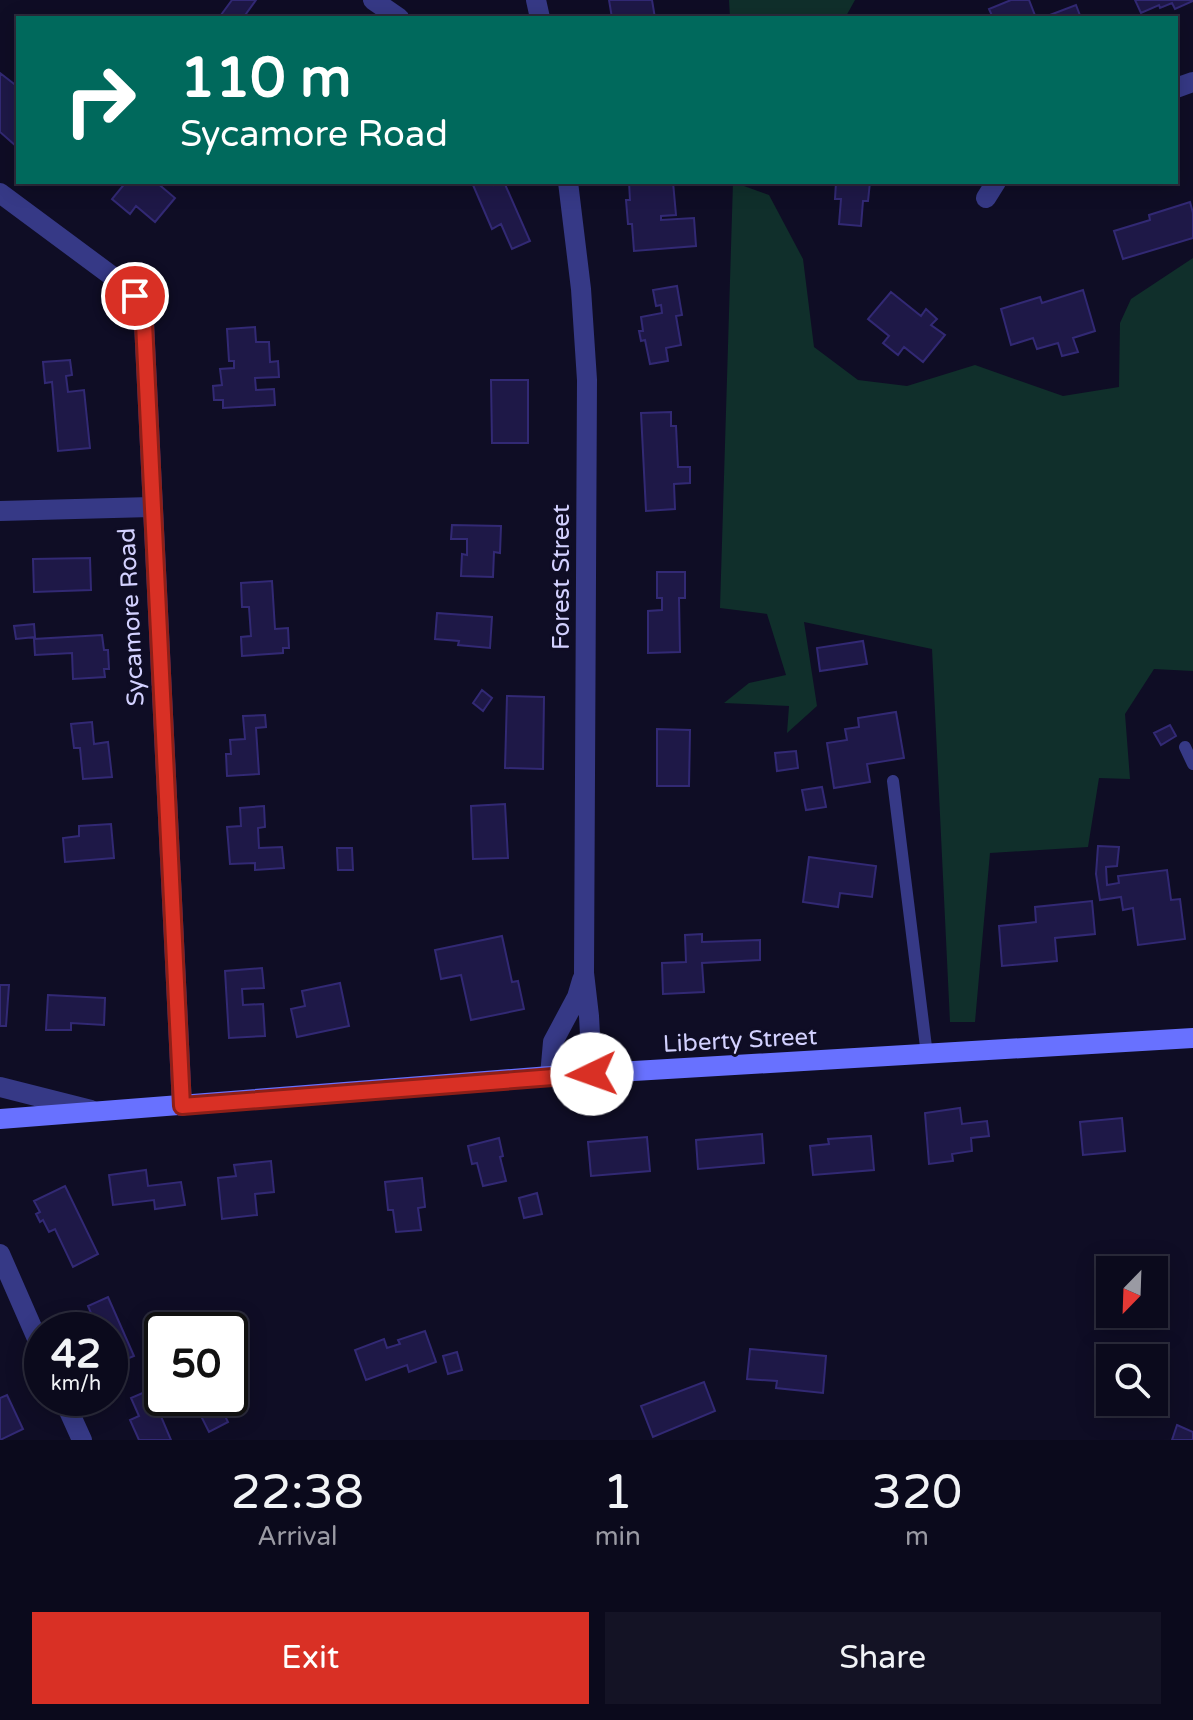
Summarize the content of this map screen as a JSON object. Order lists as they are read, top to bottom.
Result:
{
  "streets": {
    "main road": ["Liberty Street"],
    "street": ["Forest Street", "Sycamore Road"]
  },
  "crossings": [
    ["Forest Street", "Liberty Street"],
    ["Sycamore Road", "Liberty Street"]
  ],
  "north": "bottom left",
  "page": {
    "turn": ["110 m", "Sycamore Road"],
    "speed": "42 km/h",
    "limit": "50",
    "eta": [
      "22:38",
      "Arrival",
      "1",
      "min",
      "320",
      "m"
    ],
    "buttons": ["Exit", "Share"]
  }
}
